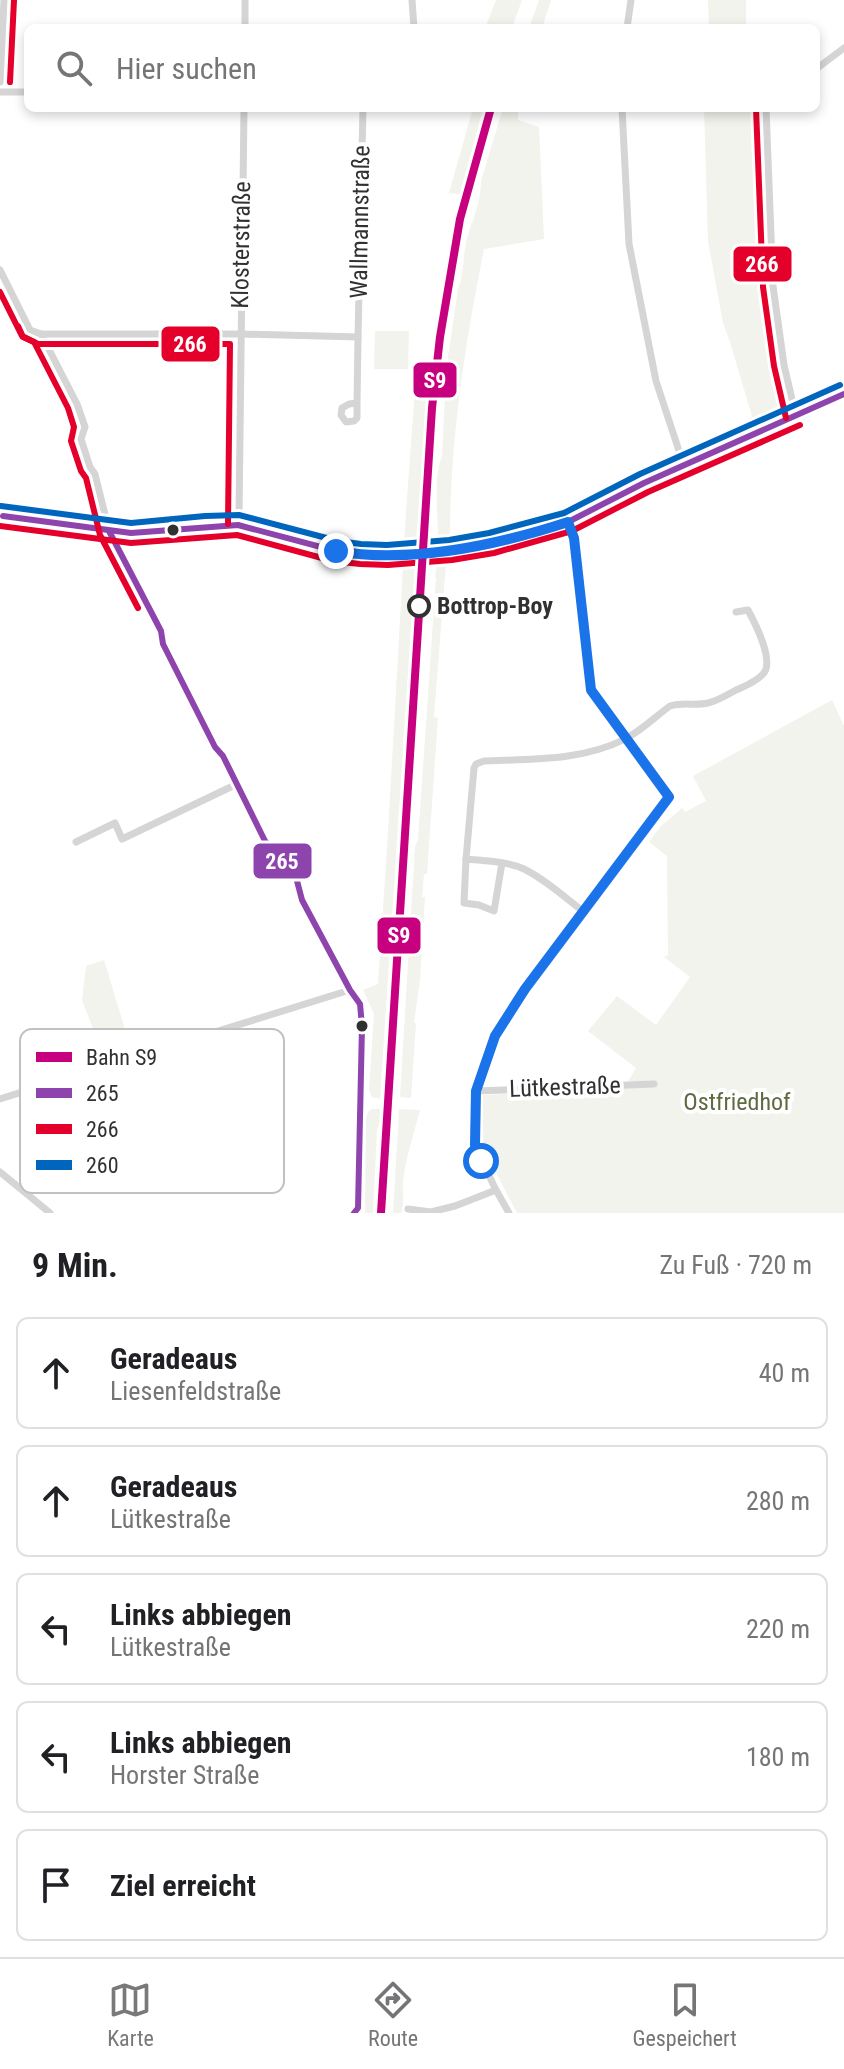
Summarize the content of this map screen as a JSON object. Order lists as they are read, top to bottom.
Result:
{
  "streets": {
    "street": ["Wallmannstraße", "Klosterstraße", "Lütkestraße"]
  },
  "parks": ["Ostfriedhof"],
  "places": ["Bottrop-Boy"],
  "lines": [
    "transit line 266",
    "rail line S9",
    "transit line 260",
    "transit line 265"
  ],
  "legend": [
    "Bahn S9",
    "265",
    "266",
    "260"
  ],
  "page": {
    "search": "Hier suchen",
    "heading": ["9 Min.", "Zu Fuß · 720 m"],
    "list": [
      ["Geradeaus", "Liesenfeldstraße", "40 m"],
      ["Geradeaus", "Lütkestraße", "280 m"],
      ["Links abbiegen", "Lütkestraße", "220 m"],
      ["Links abbiegen", "Horster Straße", "180 m"],
      "Ziel erreicht"
    ],
    "nav": ["Karte", "Route", "Gespeichert"]
  }
}
